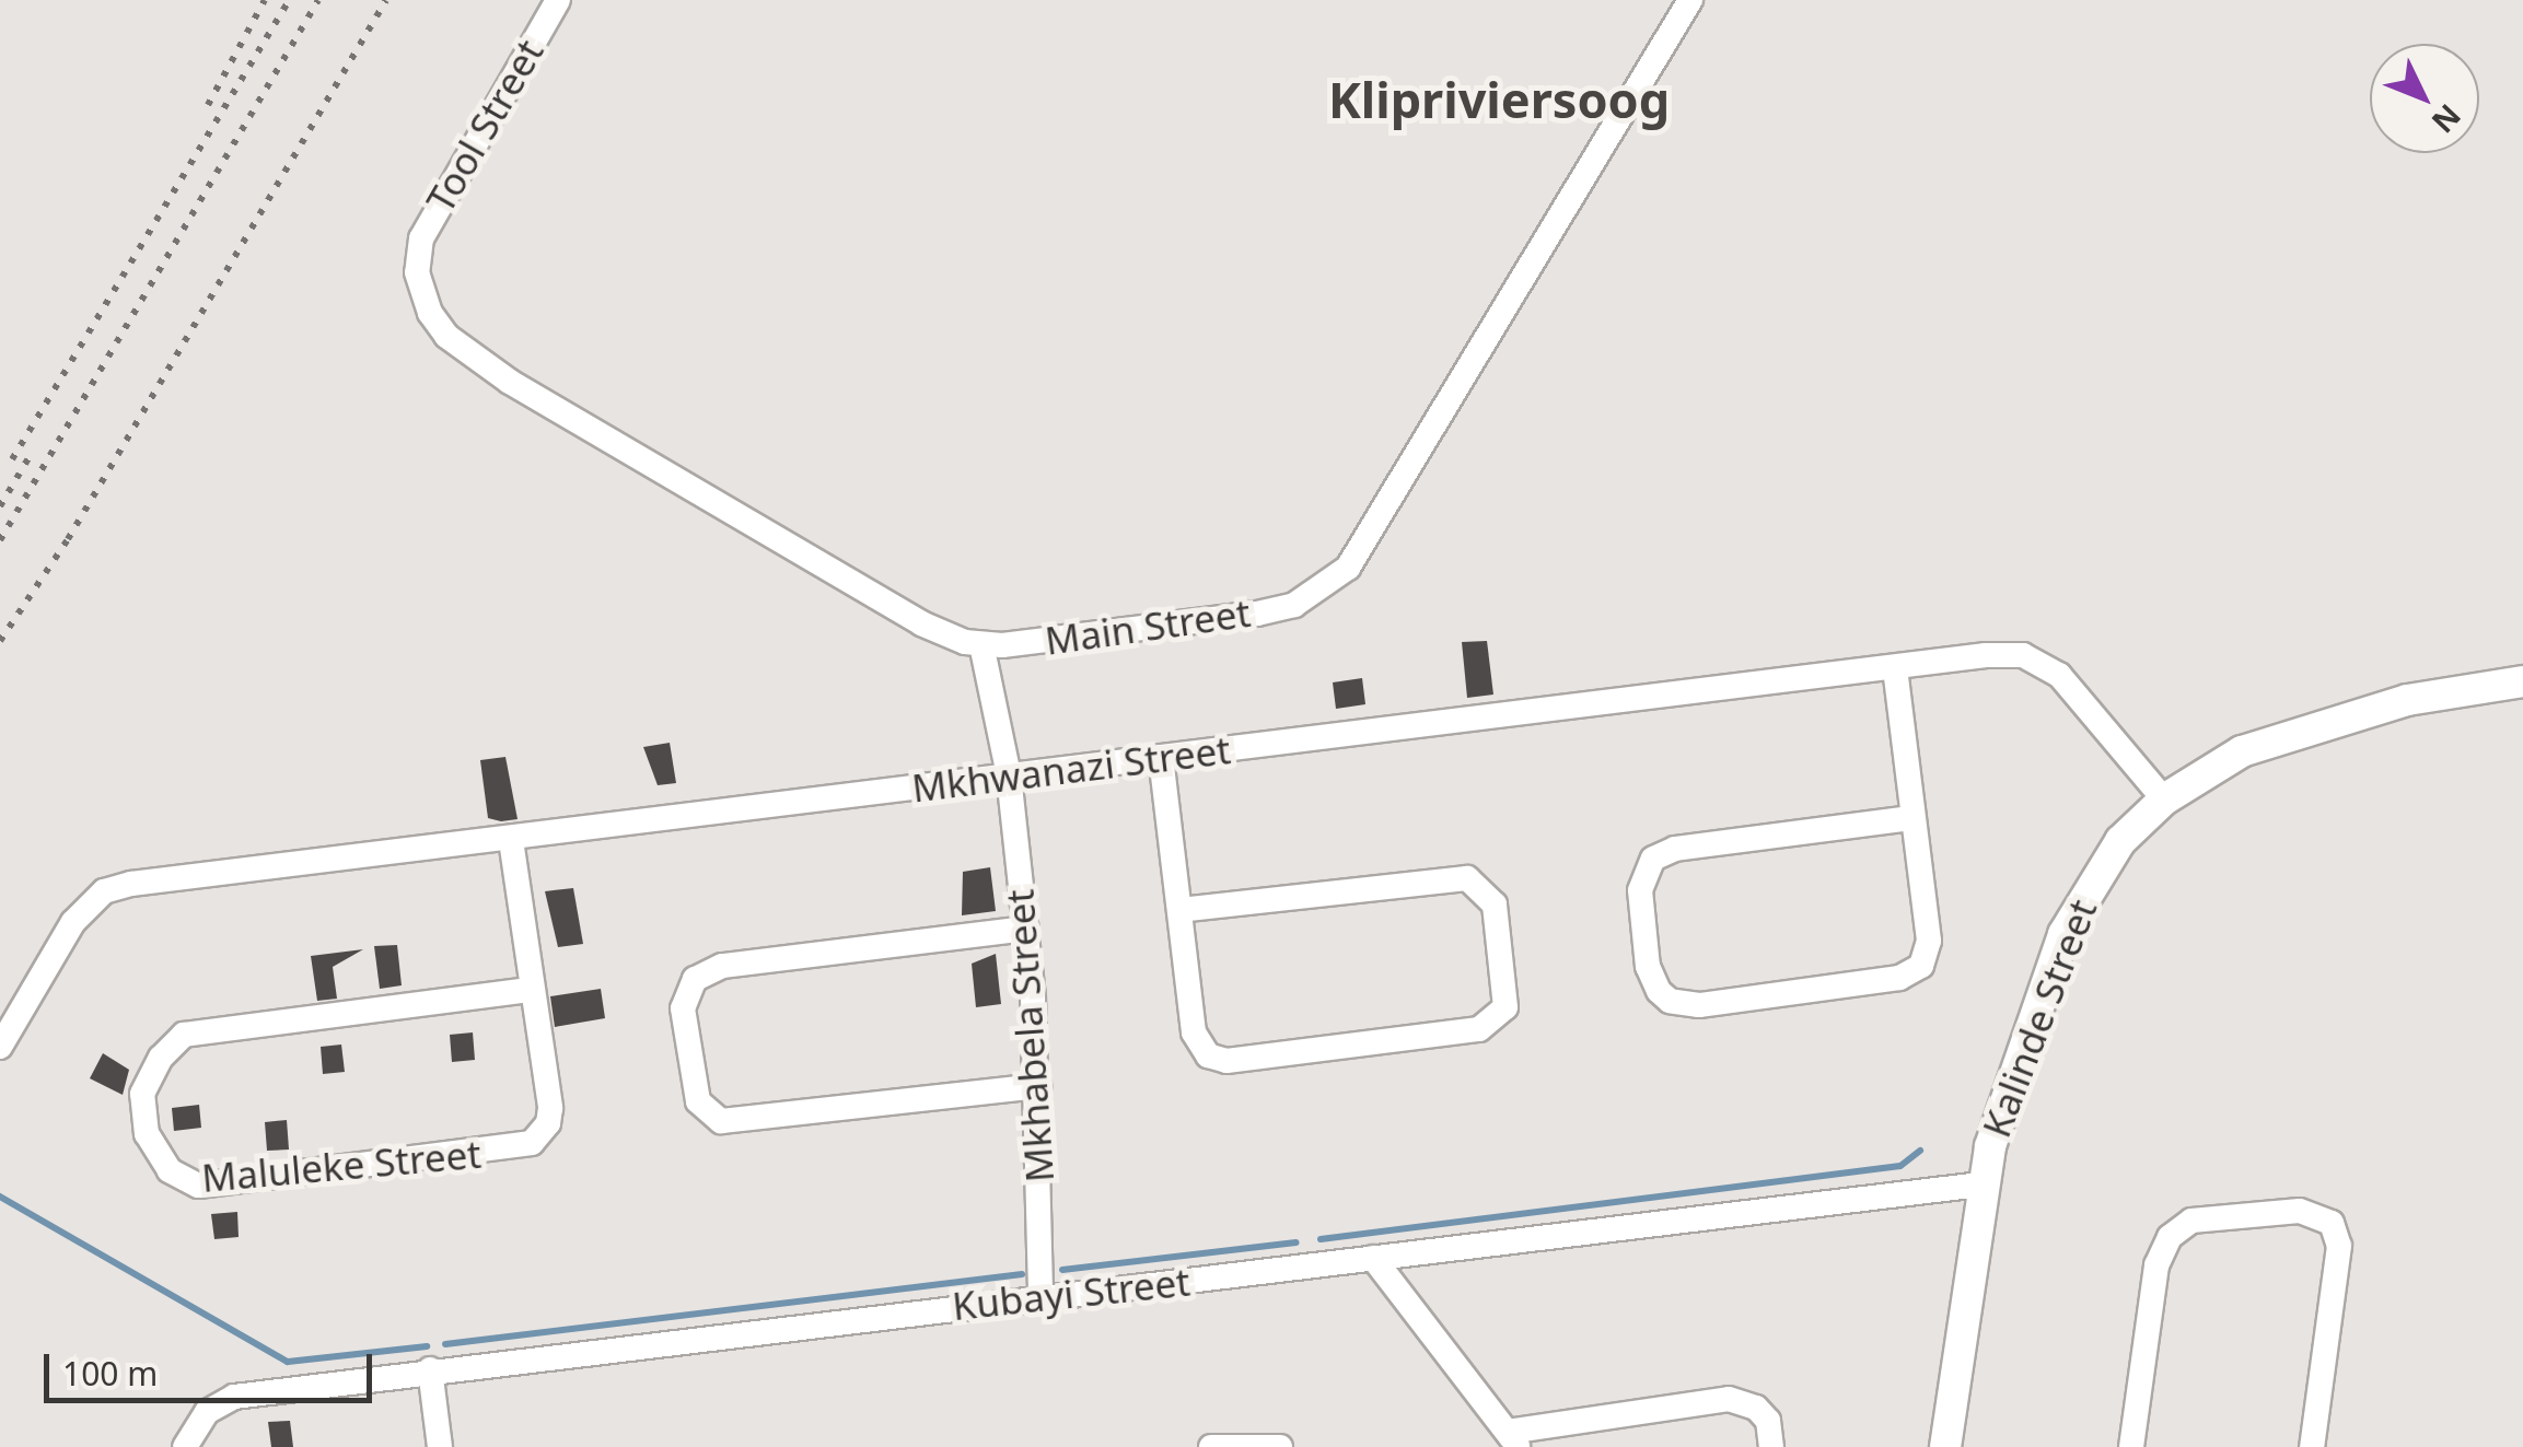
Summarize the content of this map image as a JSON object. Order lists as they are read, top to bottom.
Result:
{
  "streets": {
    "street": [
      "Tool Street",
      "Main Street",
      "Mkhwanazi Street",
      "Kalinde Street",
      "Mkhabela Street",
      "Maluleke Street",
      "Kubayi Street"
    ]
  },
  "crossings": [
    ["Tool Street", "Main Street"],
    ["Main Street", "Mkhabela Street"],
    ["Mkhwanazi Street", "Kalinde Street"],
    ["Mkhwanazi Street", "Mkhabela Street"],
    ["Mkhwanazi Street", "Maluleke Street"],
    ["Kalinde Street", "Kubayi Street"],
    ["Mkhabela Street", "Kubayi Street"]
  ],
  "districts": ["Klipriviersoog"],
  "scale_bar": "100 m",
  "north": "bottom right"
}
